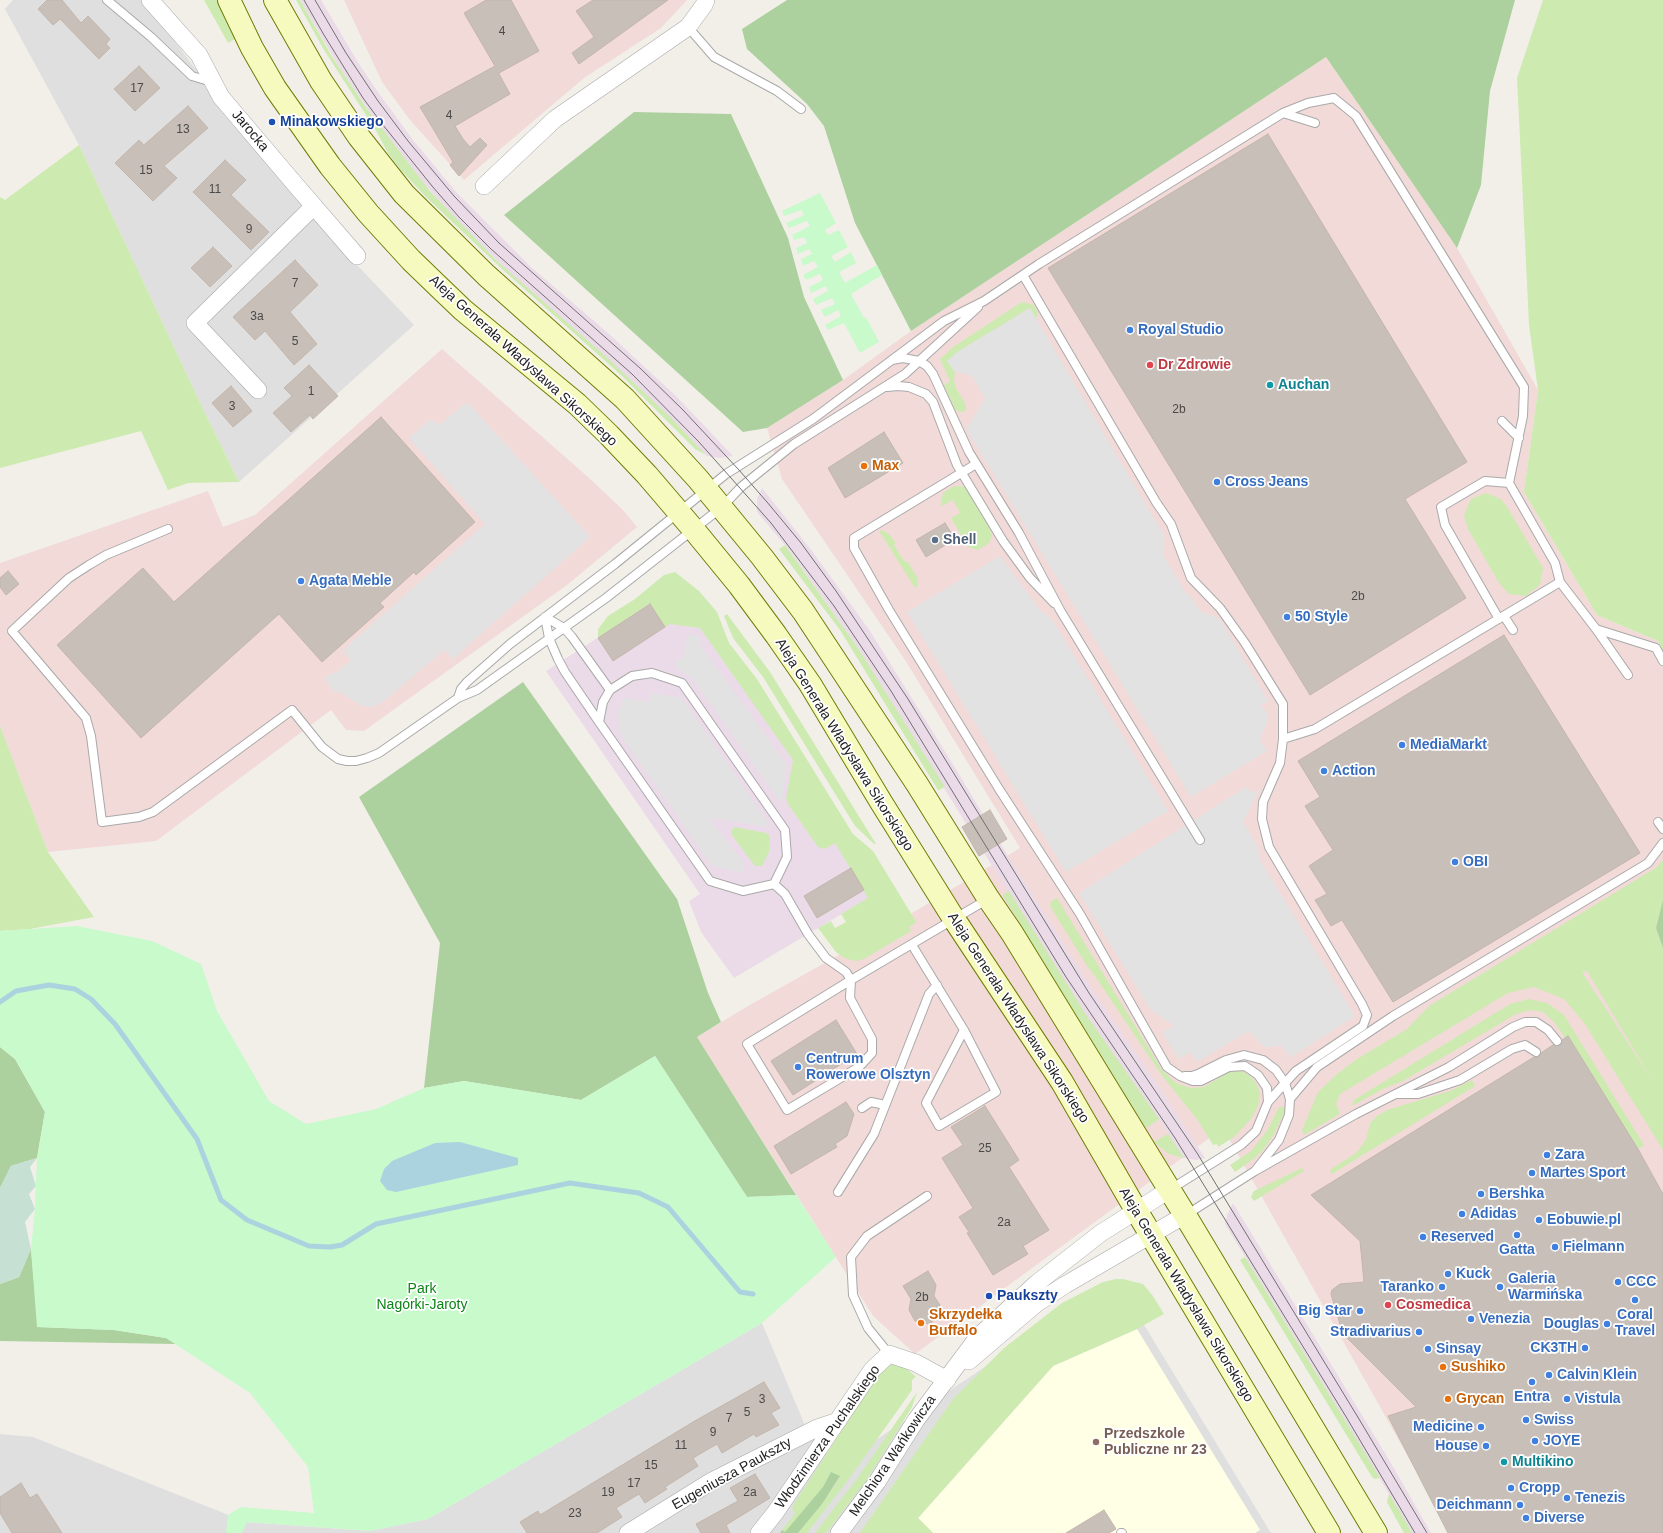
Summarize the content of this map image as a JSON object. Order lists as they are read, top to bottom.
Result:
{
  "streets": {
    "main road": ["Aleja Generała Władysława Sikorskiego"],
    "street": [
      "Jarocka",
      "Włodzimierza Puchalskiego",
      "Melchiora Wańkowicza",
      "Eugeniusza Paukszty"
    ]
  },
  "crossings": [
    ["Aleja Generała Władysława Sikorskiego", "Melchiora Wańkowicza"],
    ["Włodzimierza Puchalskiego", "Melchiora Wańkowicza"],
    ["Włodzimierza Puchalskiego", "Eugeniusza Paukszty"]
  ],
  "parks": ["Park Nagórki-Jaroty"],
  "places": [
    "Minakowskiego",
    "Royal Studio",
    "Dr Zdrowie",
    "Auchan",
    "Max",
    "Cross Jeans",
    "Shell",
    "Agata Meble",
    "50 Style",
    "MediaMarkt",
    "Action",
    "OBI",
    "Centrum Rowerowe Olsztyn",
    "Zara",
    "Martes Sport",
    "Bershka",
    "Adidas",
    "Eobuwie.pl",
    "Gatta",
    "Reserved",
    "Fielmann",
    "Kuck",
    "CCC",
    "Taranko",
    "Galeria Warmińska",
    "Paukszty",
    "Coral Travel",
    "Cosmedica",
    "Big Star",
    "Venezia",
    "Skrzydełka Buffalo",
    "Douglas",
    "Stradivarius",
    "CK3TH",
    "Sinsay",
    "Sushiko",
    "Calvin Klein",
    "Entra",
    "Grycan",
    "Vistula",
    "Swiss",
    "Medicine",
    "JOYE",
    "Przedszkole Publiczne nr 23",
    "House",
    "Multikino",
    "Cropp",
    "Tenezis",
    "Deichmann",
    "Diverse"
  ],
  "house_numbers": [
    "4",
    "17",
    "4",
    "13",
    "15",
    "11",
    "9",
    "7",
    "3a",
    "5",
    "1",
    "3",
    "2b",
    "2b",
    "25",
    "2a",
    "2b",
    "3",
    "5",
    "7",
    "9",
    "11",
    "15",
    "17",
    "19",
    "2a",
    "23"
  ]
}
